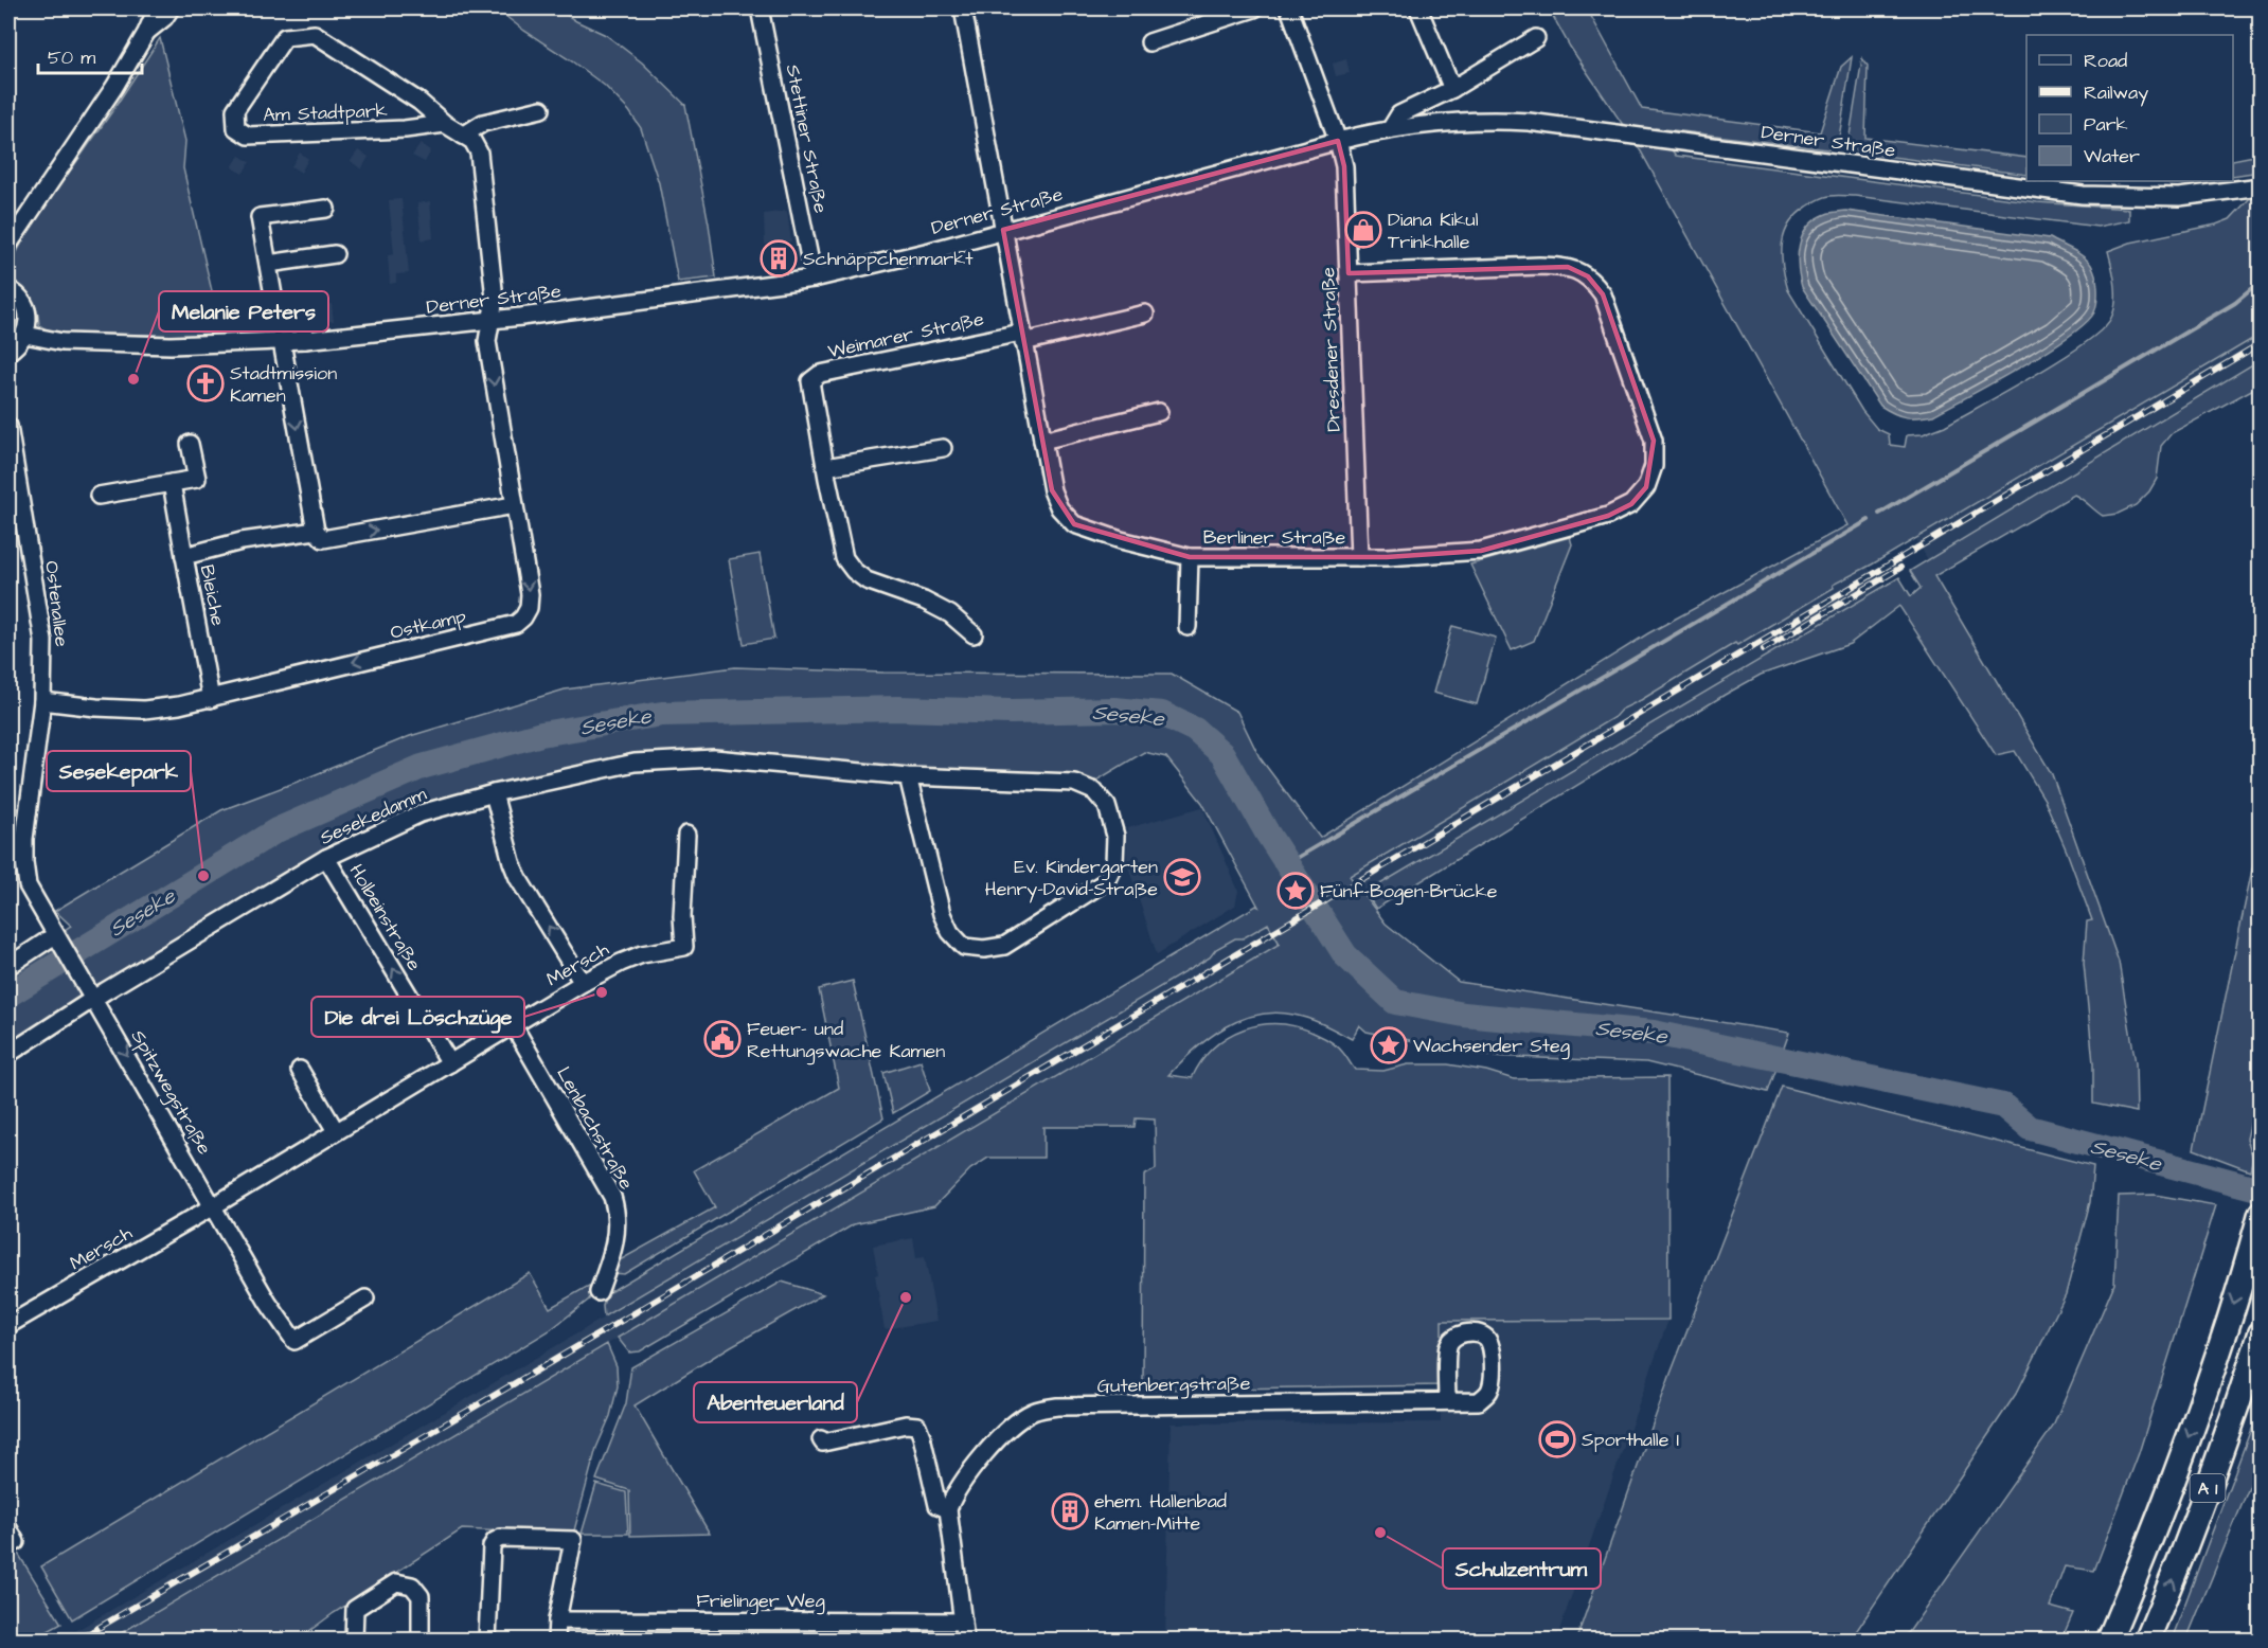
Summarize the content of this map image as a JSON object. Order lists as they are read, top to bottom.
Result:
{
  "streets": {
    "highway": ["A 1"],
    "street": [
      "Am Stadtpark",
      "Stettiner Straße",
      "Derner Straße",
      "Weimarer Straße",
      "Dresdener Straße",
      "Berliner Straße",
      "Bleiche",
      "Ostenallee",
      "Ostkamp",
      "Sesekedamm",
      "Holbeinstraße",
      "Mersch",
      "Spitzwegstraße",
      "Lenbachstraße",
      "Gutenbergstraße",
      "Frielinger Weg"
    ]
  },
  "crossings": [
    ["Am Stadtpark", "Derner Straße"],
    ["Am Stadtpark", "Ostkamp"],
    ["Stettiner Straße", "Derner Straße"],
    ["Derner Straße", "Dresdener Straße"],
    ["Derner Straße", "Berliner Straße"],
    ["Derner Straße", "Ostkamp"],
    ["Weimarer Straße", "Berliner Straße"],
    ["Dresdener Straße", "Berliner Straße"],
    ["Bleiche", "Ostkamp"],
    ["Ostenallee", "Ostkamp"],
    ["Ostenallee", "Sesekedamm"],
    ["Ostenallee", "Spitzwegstraße"],
    ["Sesekedamm", "Holbeinstraße"],
    ["Sesekedamm", "Spitzwegstraße"],
    ["Holbeinstraße", "Mersch"],
    ["Mersch", "Spitzwegstraße"],
    ["Mersch", "Lenbachstraße"]
  ],
  "one_way": ["Bleiche", "Holbeinstraße", "Spitzwegstraße"],
  "water": ["Seseke"],
  "places": {
    "shop": ["Diana Kikul Trinkhalle"],
    "building": ["Schnäppchenmarkt", "ehem. Hallenbad Kamen-Mitte"],
    "other": [
      "Melanie Peters",
      "Sesekepark",
      "Die drei Löschzüge",
      "Abenteuerland",
      "Schulzentrum"
    ],
    "church": ["Stadtmission Kamen"],
    "school or university": ["Ev. Kindergarten Henry-David-Straße"],
    "place": ["Fünf-Bogen-Brücke", "Wachsender Steg"],
    "public building": ["Feuer- und Rettungswache Kamen"],
    "sports": ["Sporthalle I"]
  },
  "legend": [
    "Road",
    "Railway",
    "Park",
    "Water"
  ],
  "scale_bar": "50 m"
}
